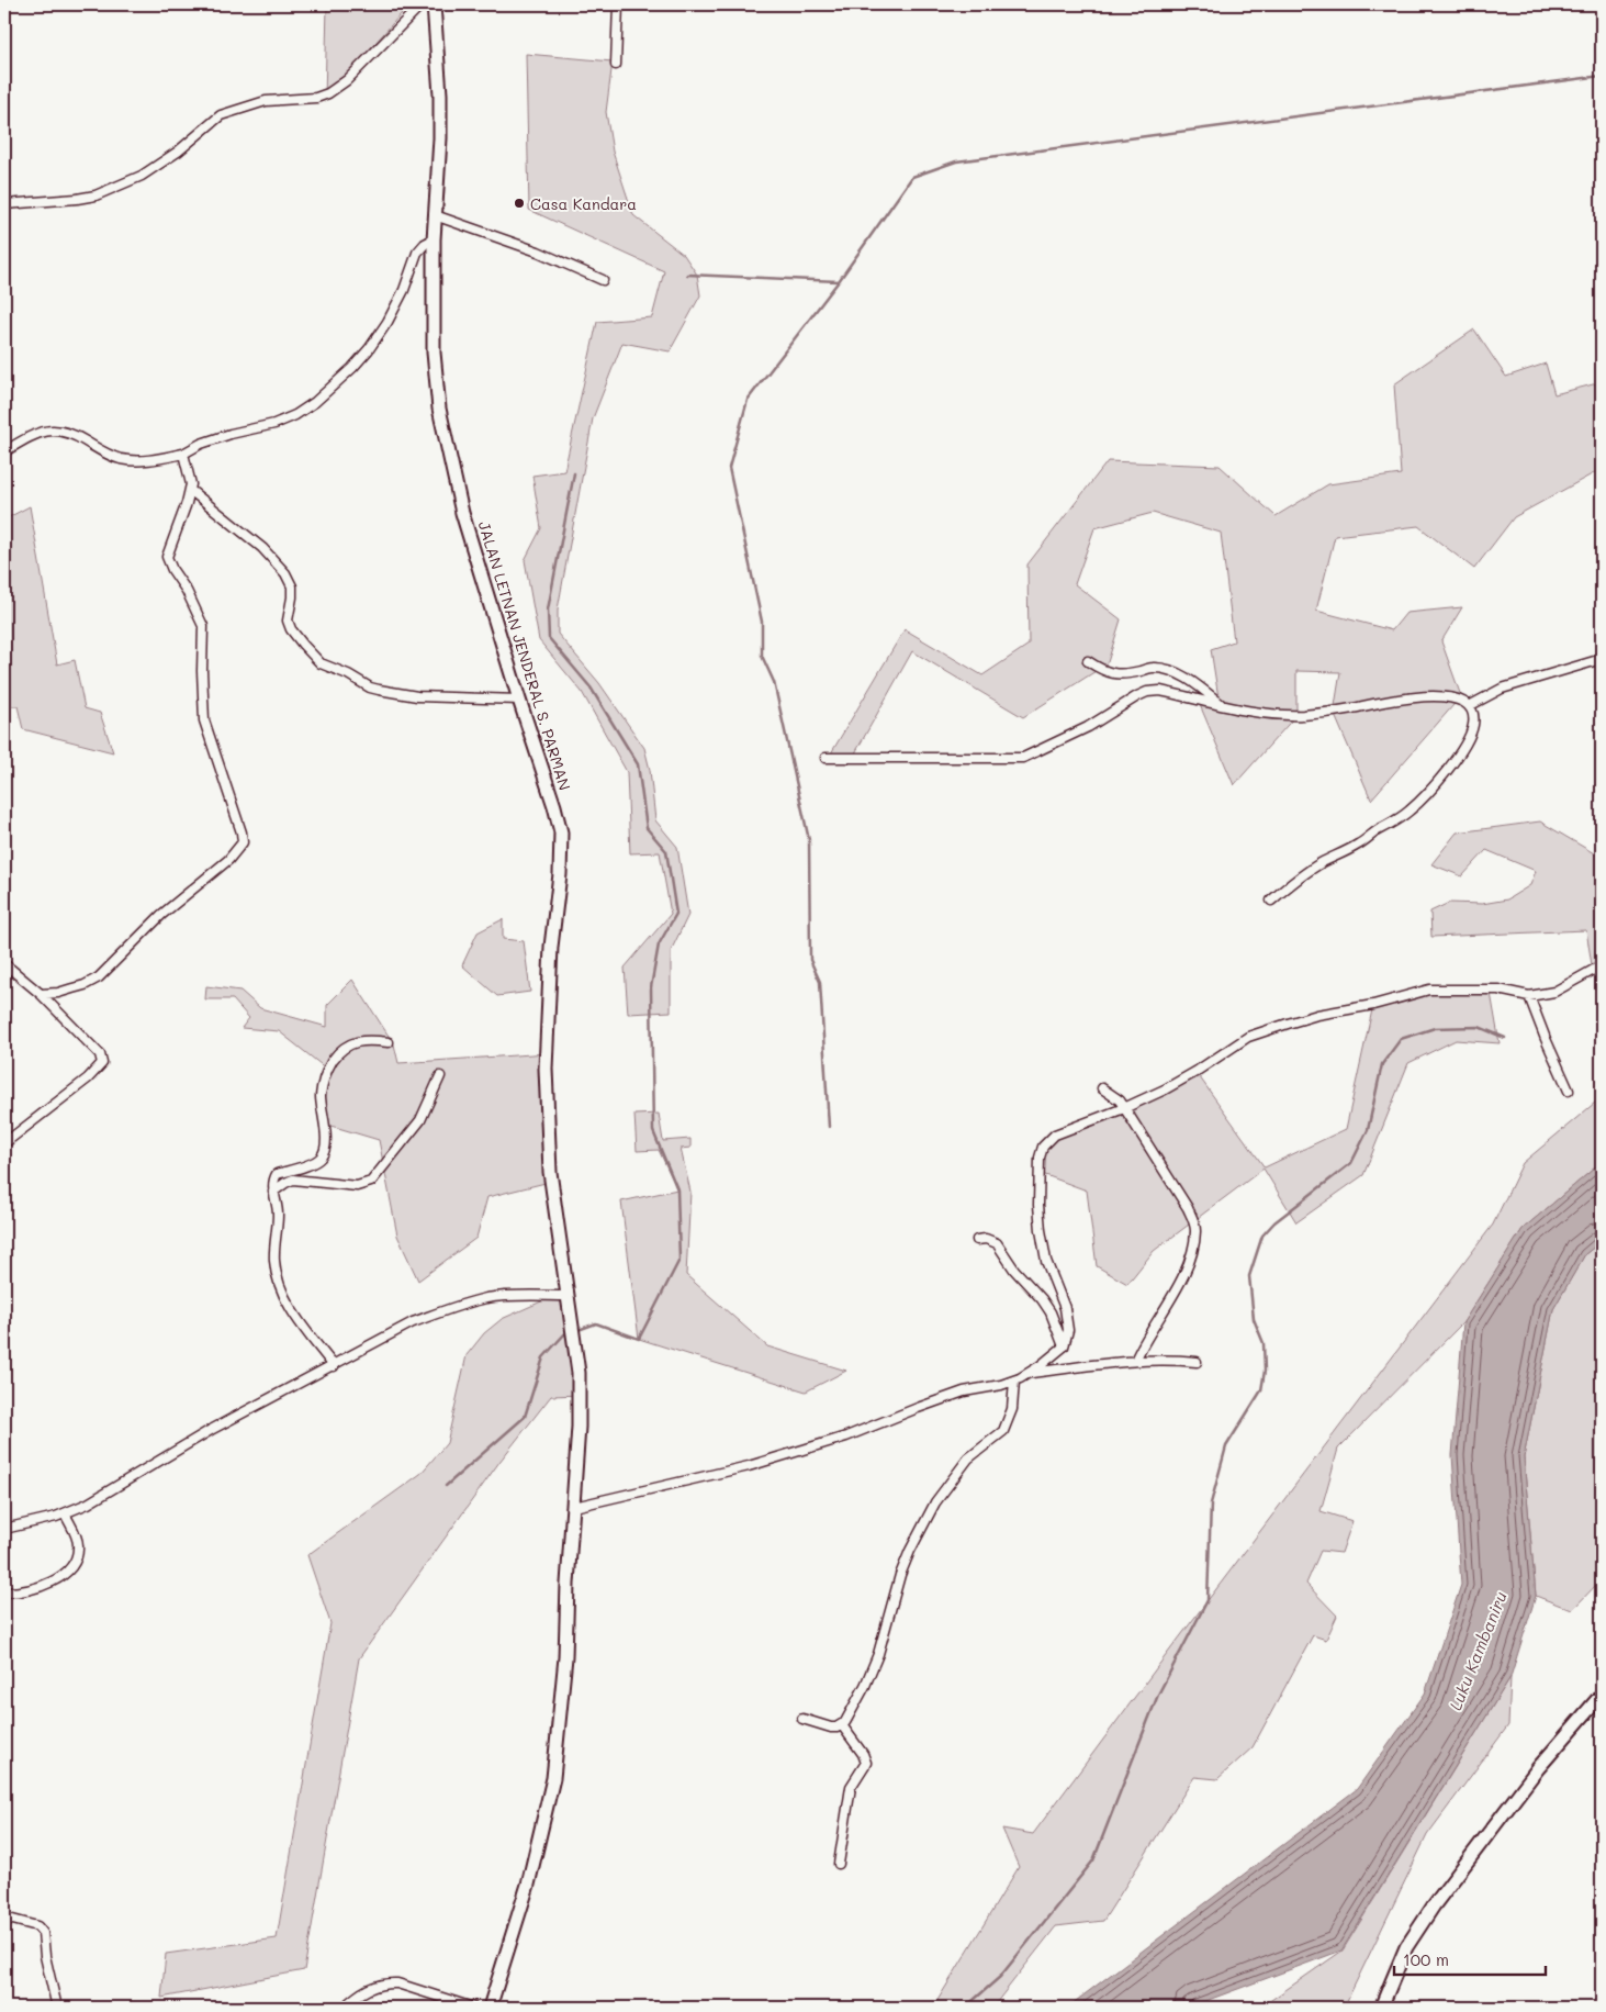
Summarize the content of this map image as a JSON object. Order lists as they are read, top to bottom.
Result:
{
  "streets": {
    "street": ["JALAN LETNAN JENDERAL S. PARMAN"]
  },
  "water": ["Luku Kambaniru"],
  "places": ["Casa Kandara"],
  "scale_bar": "100 m"
}
